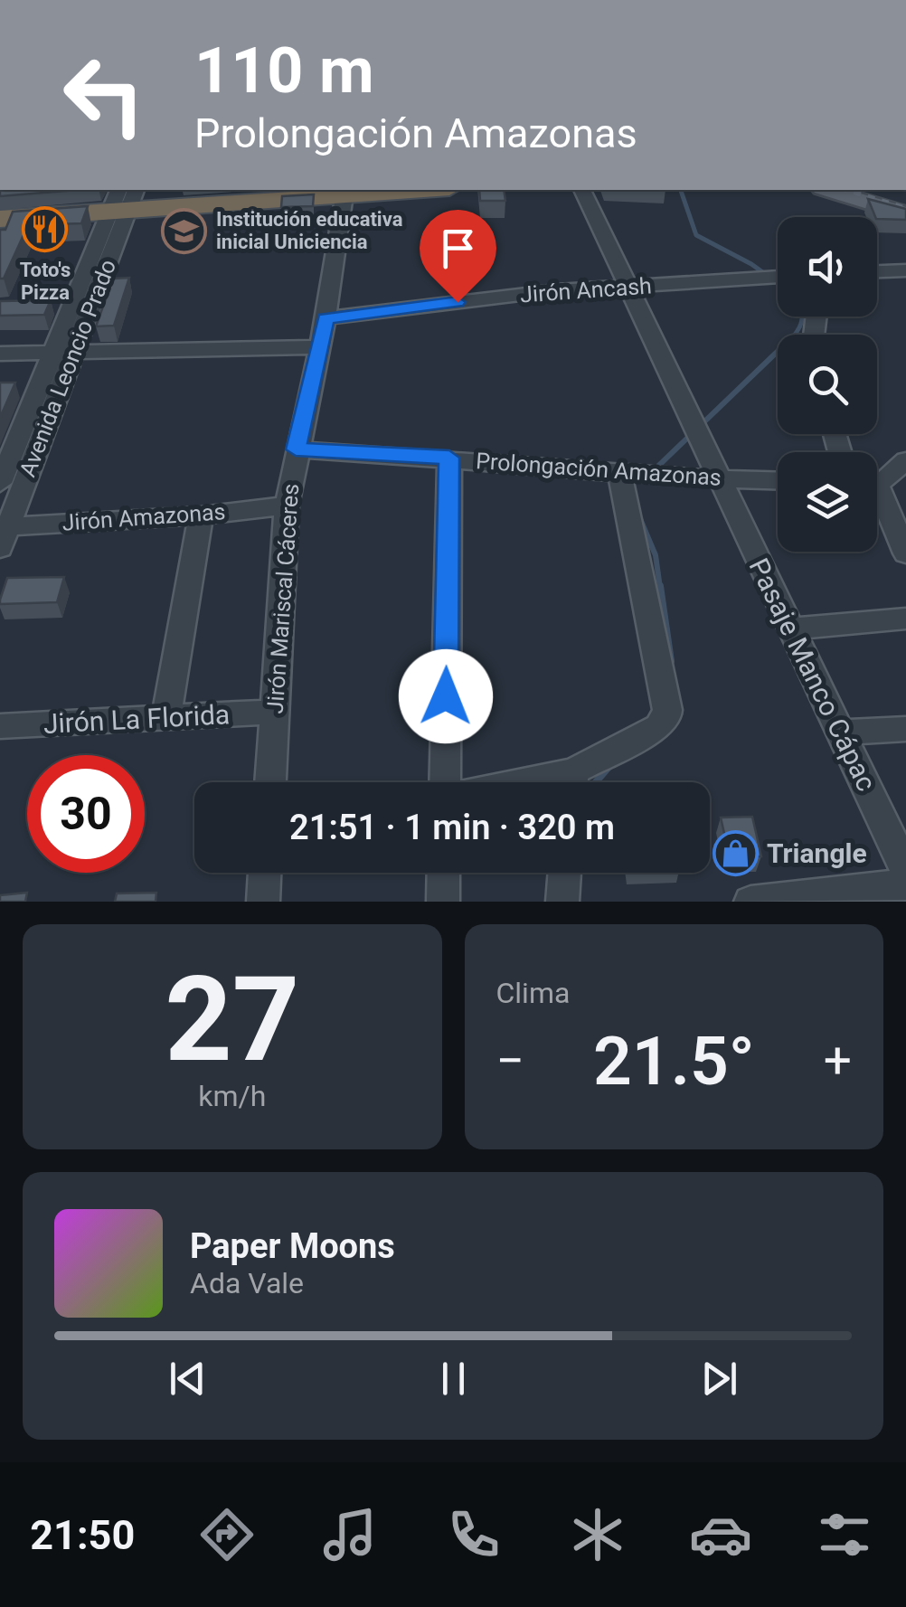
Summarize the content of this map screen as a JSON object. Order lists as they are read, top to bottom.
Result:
{
  "streets": {
    "street": [
      "Jirón Ancash",
      "Avenida Leoncio Prado",
      "Prolongación Amazonas",
      "Jirón Amazonas",
      "Jirón Mariscal Cáceres",
      "Pasaje Manco Cápac",
      "Jirón La Florida"
    ]
  },
  "crossings": [
    ["Jirón Ancash", "Jirón Mariscal Cáceres"],
    ["Jirón Ancash", "Pasaje Manco Cápac"],
    ["Avenida Leoncio Prado", "Jirón Amazonas"],
    ["Prolongación Amazonas", "Jirón Mariscal Cáceres"],
    ["Prolongación Amazonas", "Pasaje Manco Cápac"],
    ["Jirón Amazonas", "Jirón Mariscal Cáceres"],
    ["Jirón Mariscal Cáceres", "Jirón La Florida"]
  ],
  "places": {
    "restaurant": ["Toto's Pizza"],
    "school or university": ["Institución educativa inicial Uniciencia"],
    "shop": ["Triangle"]
  },
  "page": {
    "turn": ["110 m", "Prolongación Amazonas"],
    "limit": "30",
    "trip": "21:51 · 1 min · 320 m",
    "tile": [
      ["27", "km/h"],
      "Clima"
    ],
    "heat": ["−", "21.5°", "+"],
    "song": ["Paper Moons", "Ada Vale"],
    "tabs": "21:50"
  }
}
